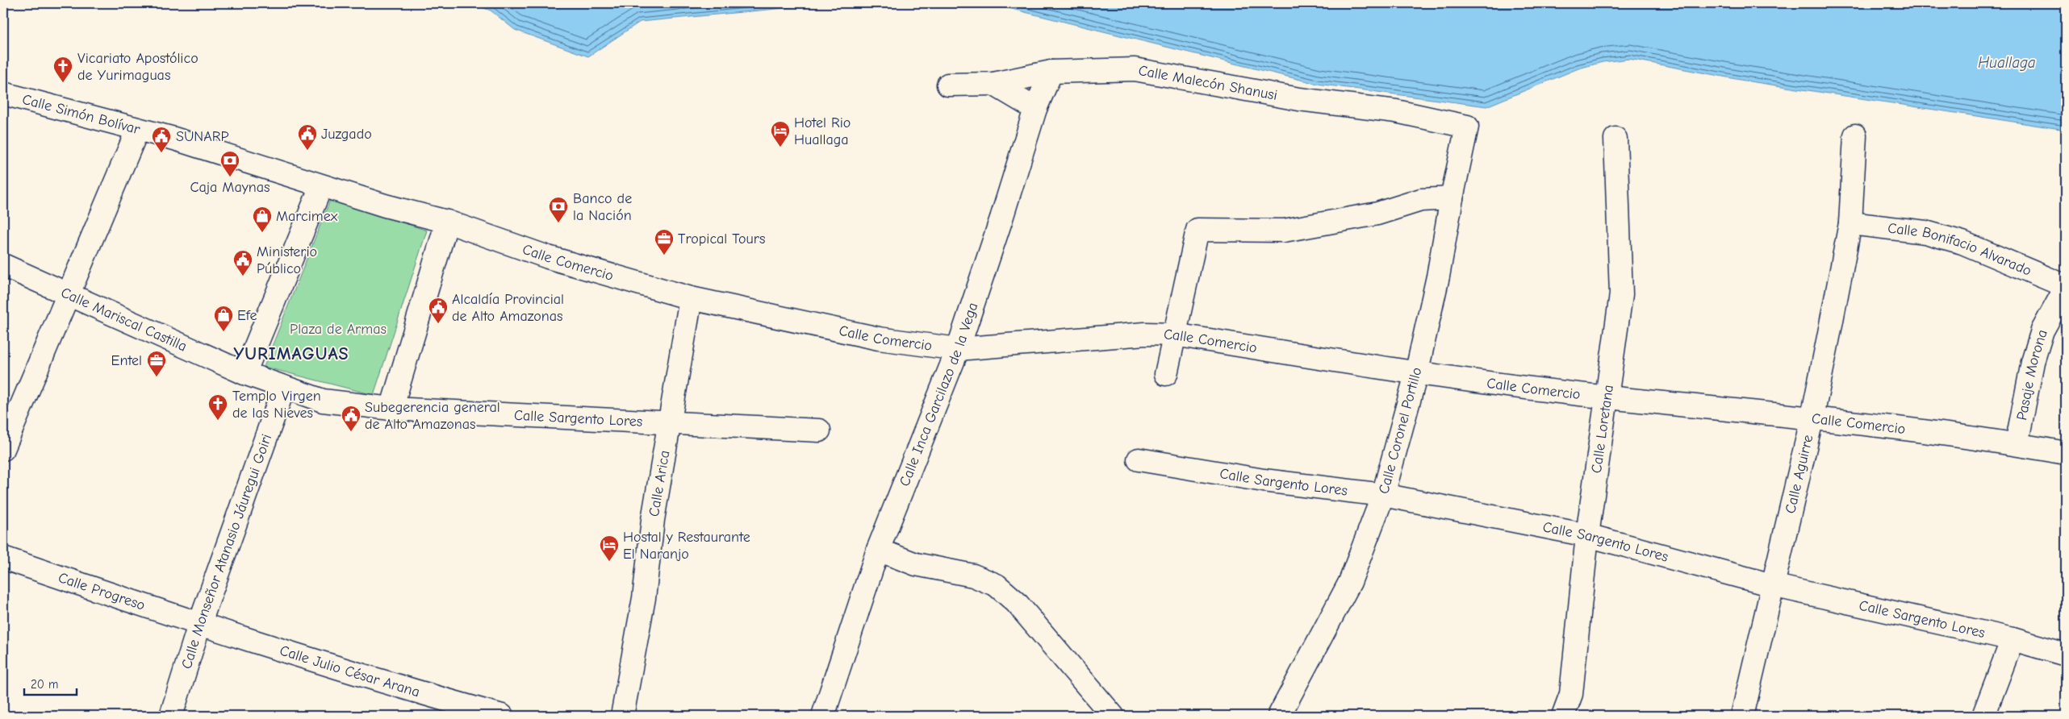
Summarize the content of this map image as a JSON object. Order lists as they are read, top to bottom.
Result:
{
  "streets": {
    "street": [
      "Calle Malecón Shanusi",
      "Calle Simón Bolívar",
      "Calle Bonifacio Alvarado",
      "Calle Comercio",
      "Calle Mariscal Castilla",
      "Pasaje Morona",
      "Calle Inca Garcilazo de la Vega",
      "Calle Sargento Lores",
      "Calle Loretana",
      "Calle Coronel Portillo",
      "Calle Aguirre",
      "Calle Arica",
      "Calle Monseñor Atanasio Jáuregui Goiri",
      "Calle Progreso",
      "Calle Julio César Arana"
    ]
  },
  "crossings": [
    ["Calle Malecón Shanusi", "Calle Inca Garcilazo de la Vega"],
    ["Calle Malecón Shanusi", "Calle Coronel Portillo"],
    ["Calle Simón Bolívar", "Calle Comercio"],
    ["Calle Bonifacio Alvarado", "Pasaje Morona"],
    ["Calle Bonifacio Alvarado", "Calle Aguirre"],
    ["Calle Comercio", "Pasaje Morona"],
    ["Calle Comercio", "Calle Inca Garcilazo de la Vega"],
    ["Calle Comercio", "Calle Loretana"],
    ["Calle Comercio", "Calle Coronel Portillo"],
    ["Calle Comercio", "Calle Aguirre"],
    ["Calle Comercio", "Calle Arica"],
    ["Calle Mariscal Castilla", "Calle Sargento Lores"],
    ["Calle Sargento Lores", "Calle Loretana"],
    ["Calle Sargento Lores", "Calle Coronel Portillo"],
    ["Calle Sargento Lores", "Calle Aguirre"],
    ["Calle Sargento Lores", "Calle Arica"],
    ["Calle Sargento Lores", "Calle Monseñor Atanasio Jáuregui Goiri"],
    ["Calle Monseñor Atanasio Jáuregui Goiri", "Calle Progreso"],
    ["Calle Monseñor Atanasio Jáuregui Goiri", "Calle Julio César Arana"],
    ["Calle Progreso", "Calle Julio César Arana"]
  ],
  "districts": ["YURIMAGUAS"],
  "water": ["Huallaga"],
  "parks": ["Plaza de Armas"],
  "places": {
    "church": ["Vicariato Apostólico de Yurimaguas", "Templo Virgen de las Nieves"],
    "hotel": ["Hotel Rio Huallaga", "Hostal y Restaurante El Naranjo"],
    "public building": [
      "Juzgado",
      "SUNARP",
      "Ministerio Público",
      "Alcaldía Provincial de Alto Amazonas",
      "Subegerencia general de Alto Amazonas"
    ],
    "bank": ["Caja Maynas", "Banco de la Nación"],
    "shop": ["Marcimex", "Efe"],
    "office": ["Tropical Tours", "Entel"]
  },
  "scale_bar": "20 m"
}
